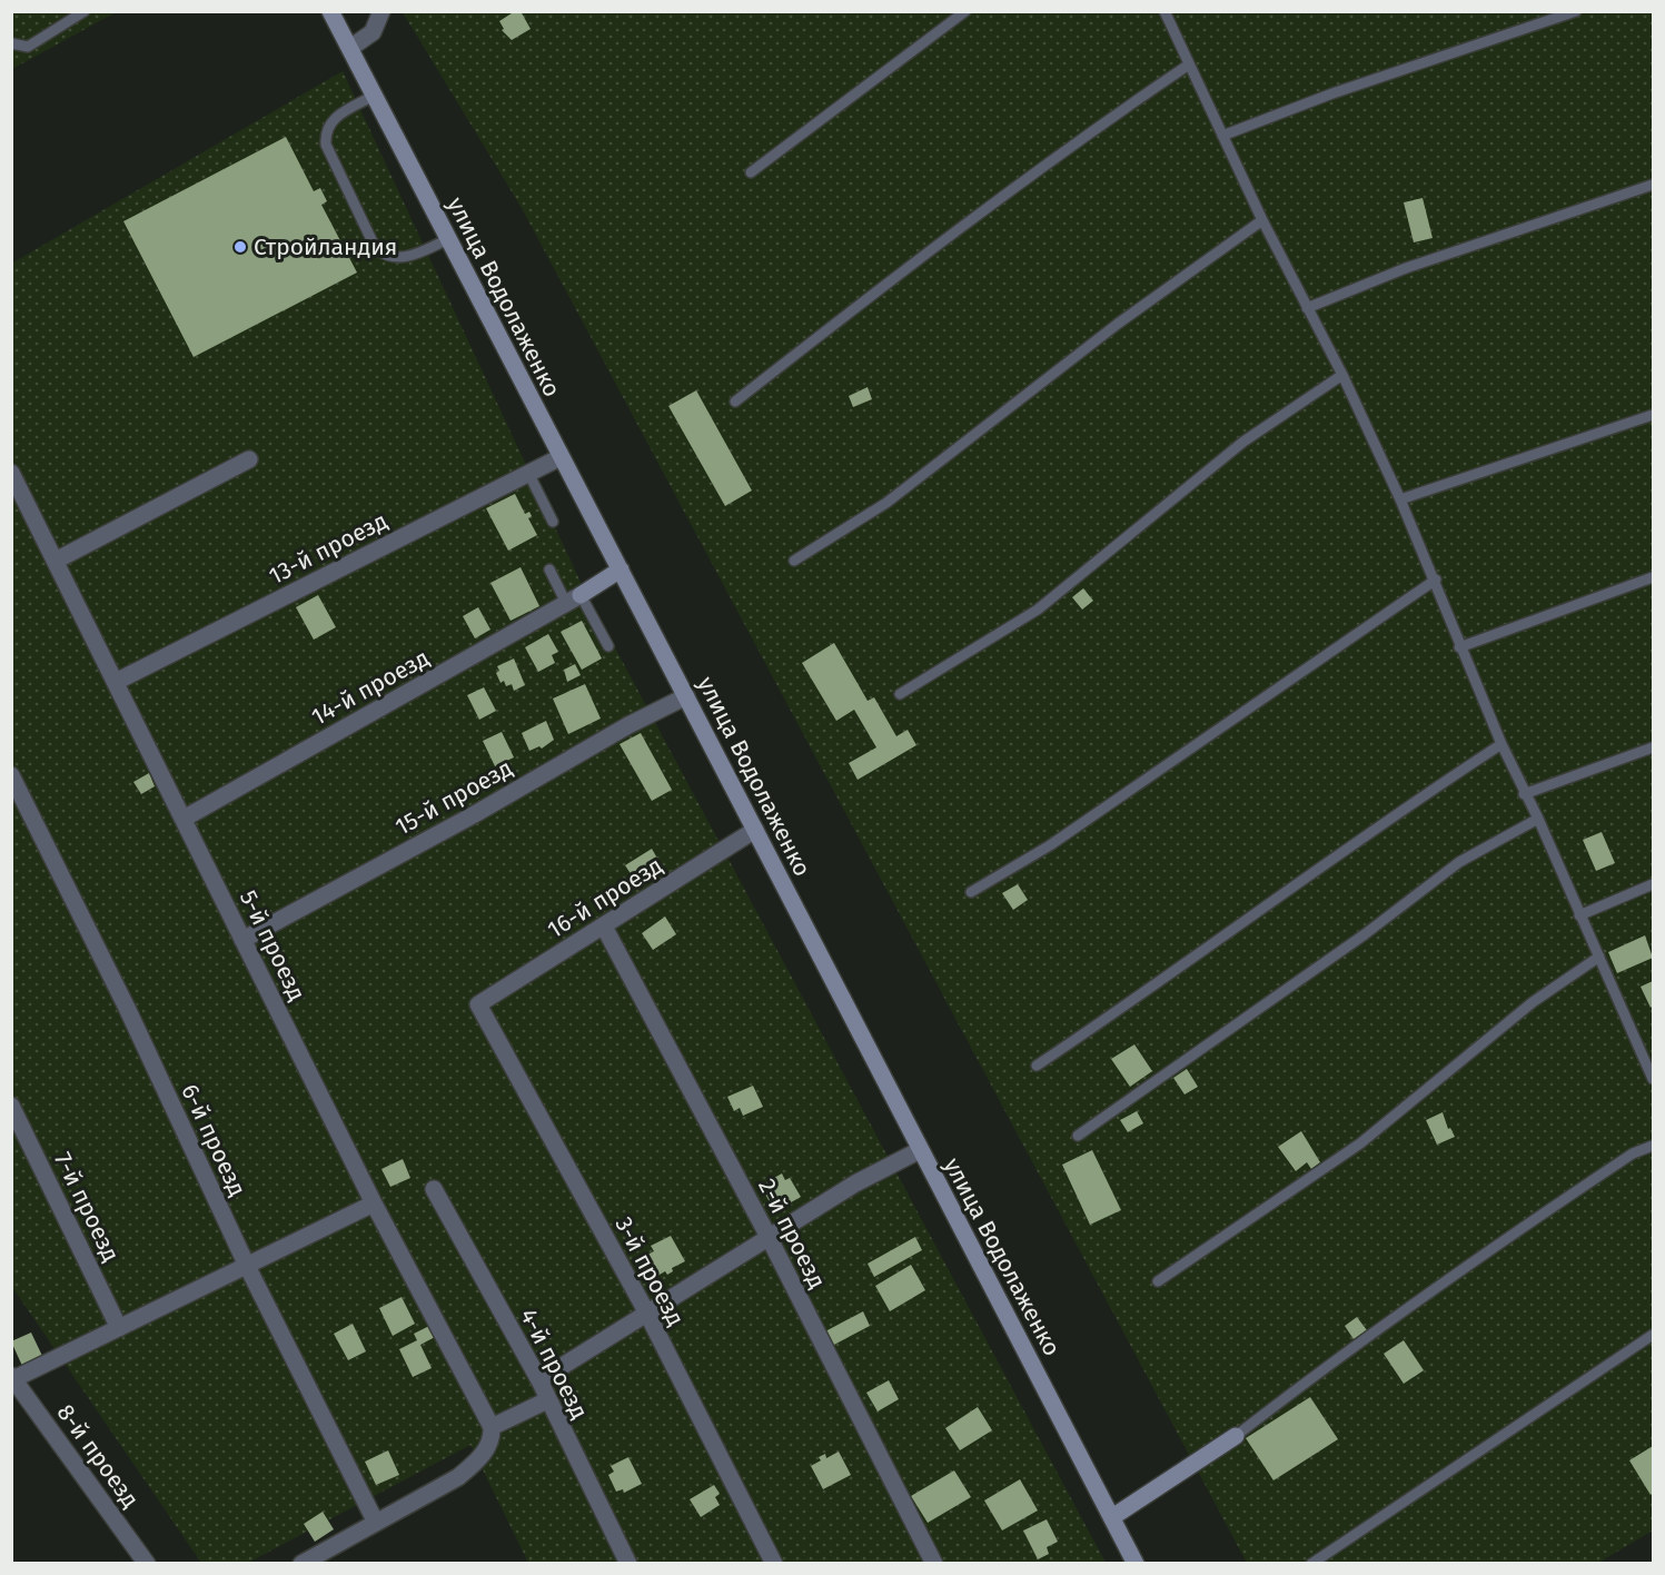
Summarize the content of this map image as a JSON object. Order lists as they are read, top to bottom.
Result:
{
  "streets": {
    "main road": ["улица Водолаженко"],
    "street": [
      "13-й проезд",
      "14-й проезд",
      "15-й проезд",
      "16-й проезд",
      "5-й проезд",
      "6-й проезд",
      "7-й проезд",
      "2-й проезд",
      "3-й проезд",
      "4-й проезд",
      "8-й проезд"
    ]
  },
  "crossings": [
    ["улица Водолаженко", "13-й проезд"],
    ["улица Водолаженко", "15-й проезд"],
    ["улица Водолаженко", "16-й проезд"],
    ["13-й проезд", "5-й проезд"],
    ["14-й проезд", "5-й проезд"],
    ["15-й проезд", "5-й проезд"],
    ["16-й проезд", "2-й проезд"],
    ["16-й проезд", "3-й проезд"]
  ],
  "places": ["Стройландия"]
}
